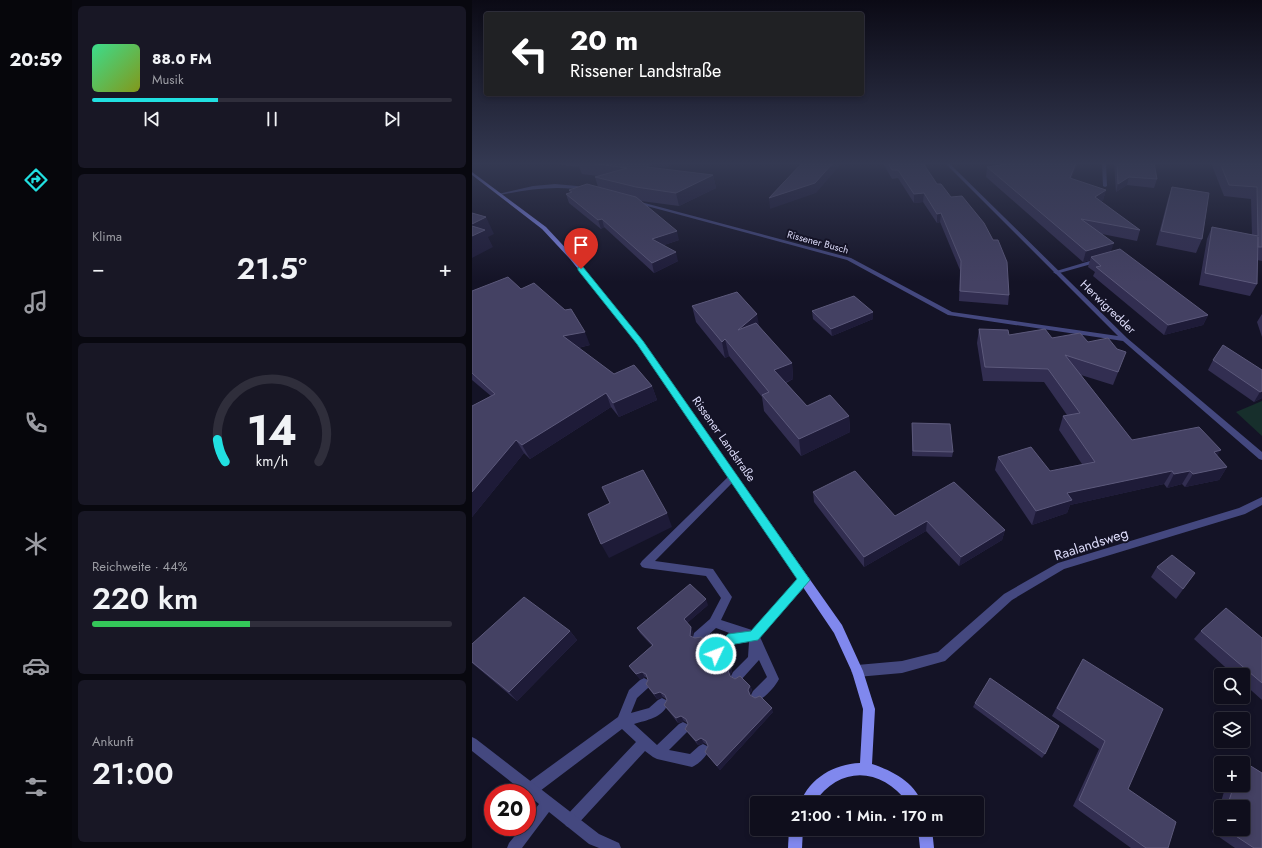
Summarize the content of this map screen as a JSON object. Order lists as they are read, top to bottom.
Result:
{
  "streets": {
    "street": [
      "Rissener Busch",
      "Herwigredder",
      "Rissener Landstraße",
      "Raalandsweg"
    ]
  },
  "crossings": [
    ["Rissener Busch", "Herwigredder"],
    ["Rissener Landstraße", "Raalandsweg"]
  ],
  "page": {
    "tabs": "20:59",
    "turn": ["20 m", "Rissener Landstraße"],
    "song": ["88.0 FM", "Musik"],
    "tile": [
      "Klima",
      ["Reichweite · 44%", "220 km"],
      ["Ankunft", "21:00"]
    ],
    "heat": ["−", "21.5°", "+"],
    "map_buttons": ["+", "−"],
    "limit": "20",
    "trip": "21:00 · 1 Min. · 170 m",
    "gauge": ["14", "km/h"]
  }
}
